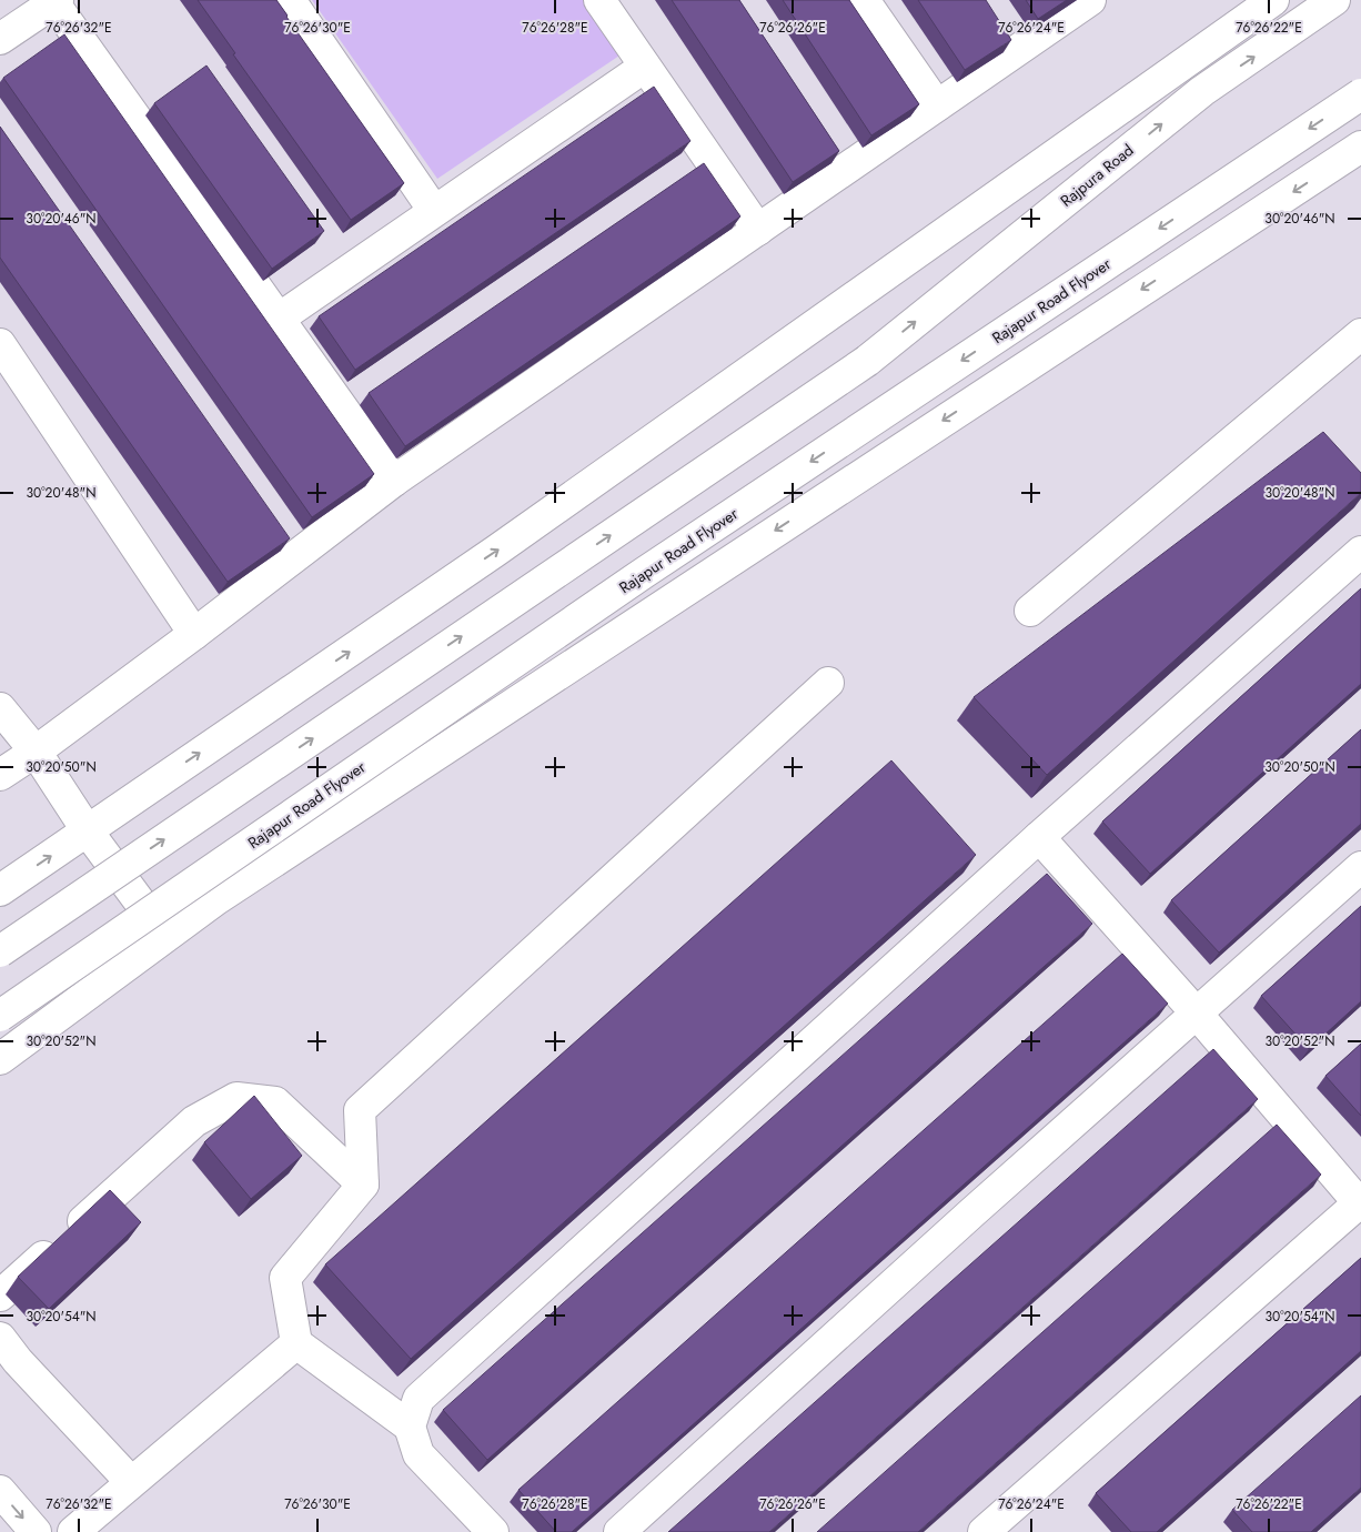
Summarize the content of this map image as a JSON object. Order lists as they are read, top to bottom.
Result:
{
  "streets": {
    "main road": ["Rajpura Road", "Rajapur Road Flyover"]
  },
  "coordinates": [
    "76°26'32\"E",
    "76°26'30\"E",
    "76°26'28\"E",
    "76°26'26\"E",
    "76°26'24\"E",
    "76°26'22\"E",
    "30°20'46\"N",
    "30°20'48\"N",
    "30°20'50\"N",
    "30°20'52\"N",
    "30°20'54\"N"
  ]
}
